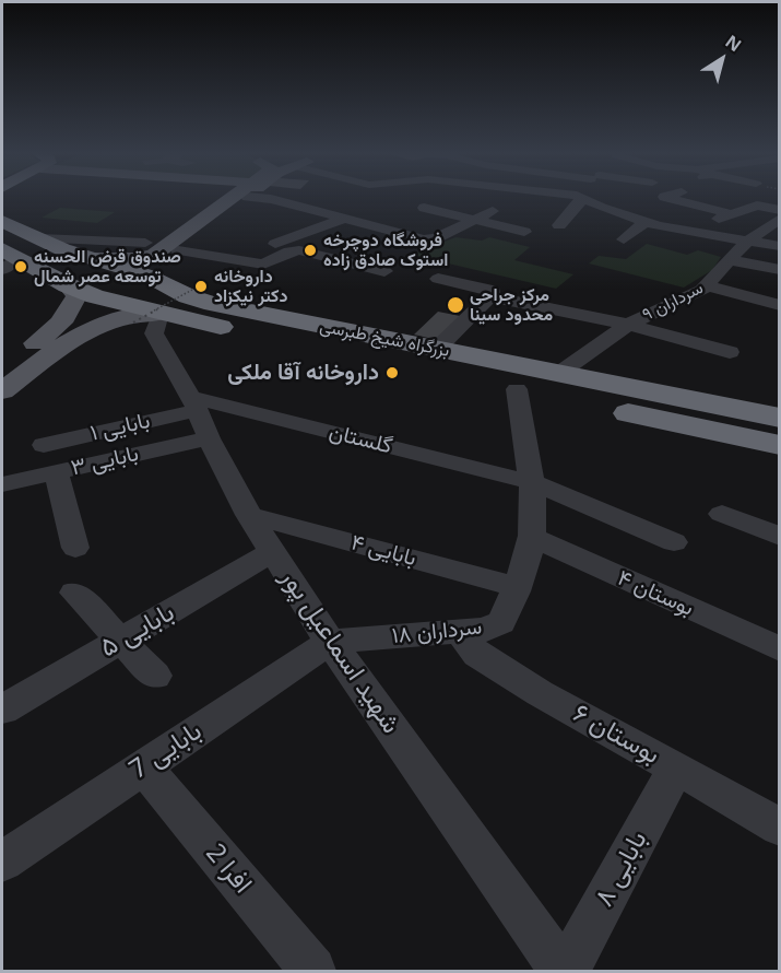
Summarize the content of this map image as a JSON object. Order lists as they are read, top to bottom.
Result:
{
  "streets": {
    "highway": ["بزرگراه شیخ طبرسی"],
    "street": [
      "سرداران ۹",
      "بابایی ۱",
      "گلستان",
      "بابایی ۳",
      "بابایی ۴",
      "بوستان ۴",
      "بابایی ۵",
      "سرداران ۱۸",
      "شهید اسماعیل پور",
      "بوستان ۶",
      "بابایی 7",
      "افرا 2",
      "بابایی ۸"
    ]
  },
  "crossings": [
    ["سرداران ۹", "بزرگراه شیخ طبرسی"],
    ["بزرگراه شیخ طبرسی", "سرداران ۱۸"],
    ["بزرگراه شیخ طبرسی", "شهید اسماعیل پور"],
    ["بابایی ۱", "گلستان"],
    ["بابایی ۱", "بابایی ۳"],
    ["بابایی ۱", "شهید اسماعیل پور"],
    ["گلستان", "بابایی ۳"],
    ["گلستان", "سرداران ۱۸"],
    ["گلستان", "شهید اسماعیل پور"],
    ["بابایی ۳", "شهید اسماعیل پور"],
    ["بابایی ۴", "سرداران ۱۸"],
    ["بابایی ۴", "شهید اسماعیل پور"],
    ["بوستان ۴", "سرداران ۱۸"],
    ["بابایی ۵", "شهید اسماعیل پور"],
    ["سرداران ۱۸", "شهید اسماعیل پور"],
    ["سرداران ۱۸", "بوستان ۶"],
    ["سرداران ۱۸", "بابایی 7"],
    ["شهید اسماعیل پور", "بابایی 7"],
    ["شهید اسماعیل پور", "بابایی ۸"],
    ["بوستان ۶", "بابایی ۸"],
    ["بابایی 7", "افرا 2"]
  ],
  "places": [
    "فروشگاه دوچرخه استوک صادق زاده",
    "صندوق قرض الحسنه توسعه عصر شمال",
    "داروخانه دکتر نیکزاد",
    "مرکز جراحی محدود سینا",
    "داروخانه آقا ملکی"
  ],
  "north": "top right"
}
